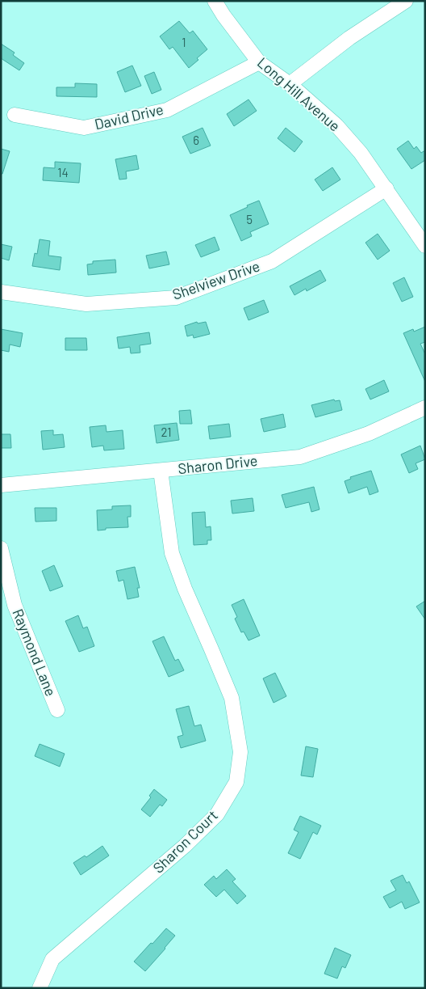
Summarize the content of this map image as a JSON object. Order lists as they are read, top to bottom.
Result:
{
  "streets": {
    "street": [
      "Long Hill Avenue",
      "David Drive",
      "Shelview Drive",
      "Sharon Drive",
      "Raymond Lane",
      "Sharon Court"
    ]
  },
  "crossings": [
    ["Long Hill Avenue", "David Drive"],
    ["Long Hill Avenue", "Shelview Drive"],
    ["Sharon Drive", "Sharon Court"]
  ],
  "house_numbers": [
    "1",
    "6",
    "14",
    "5",
    "21"
  ]
}
